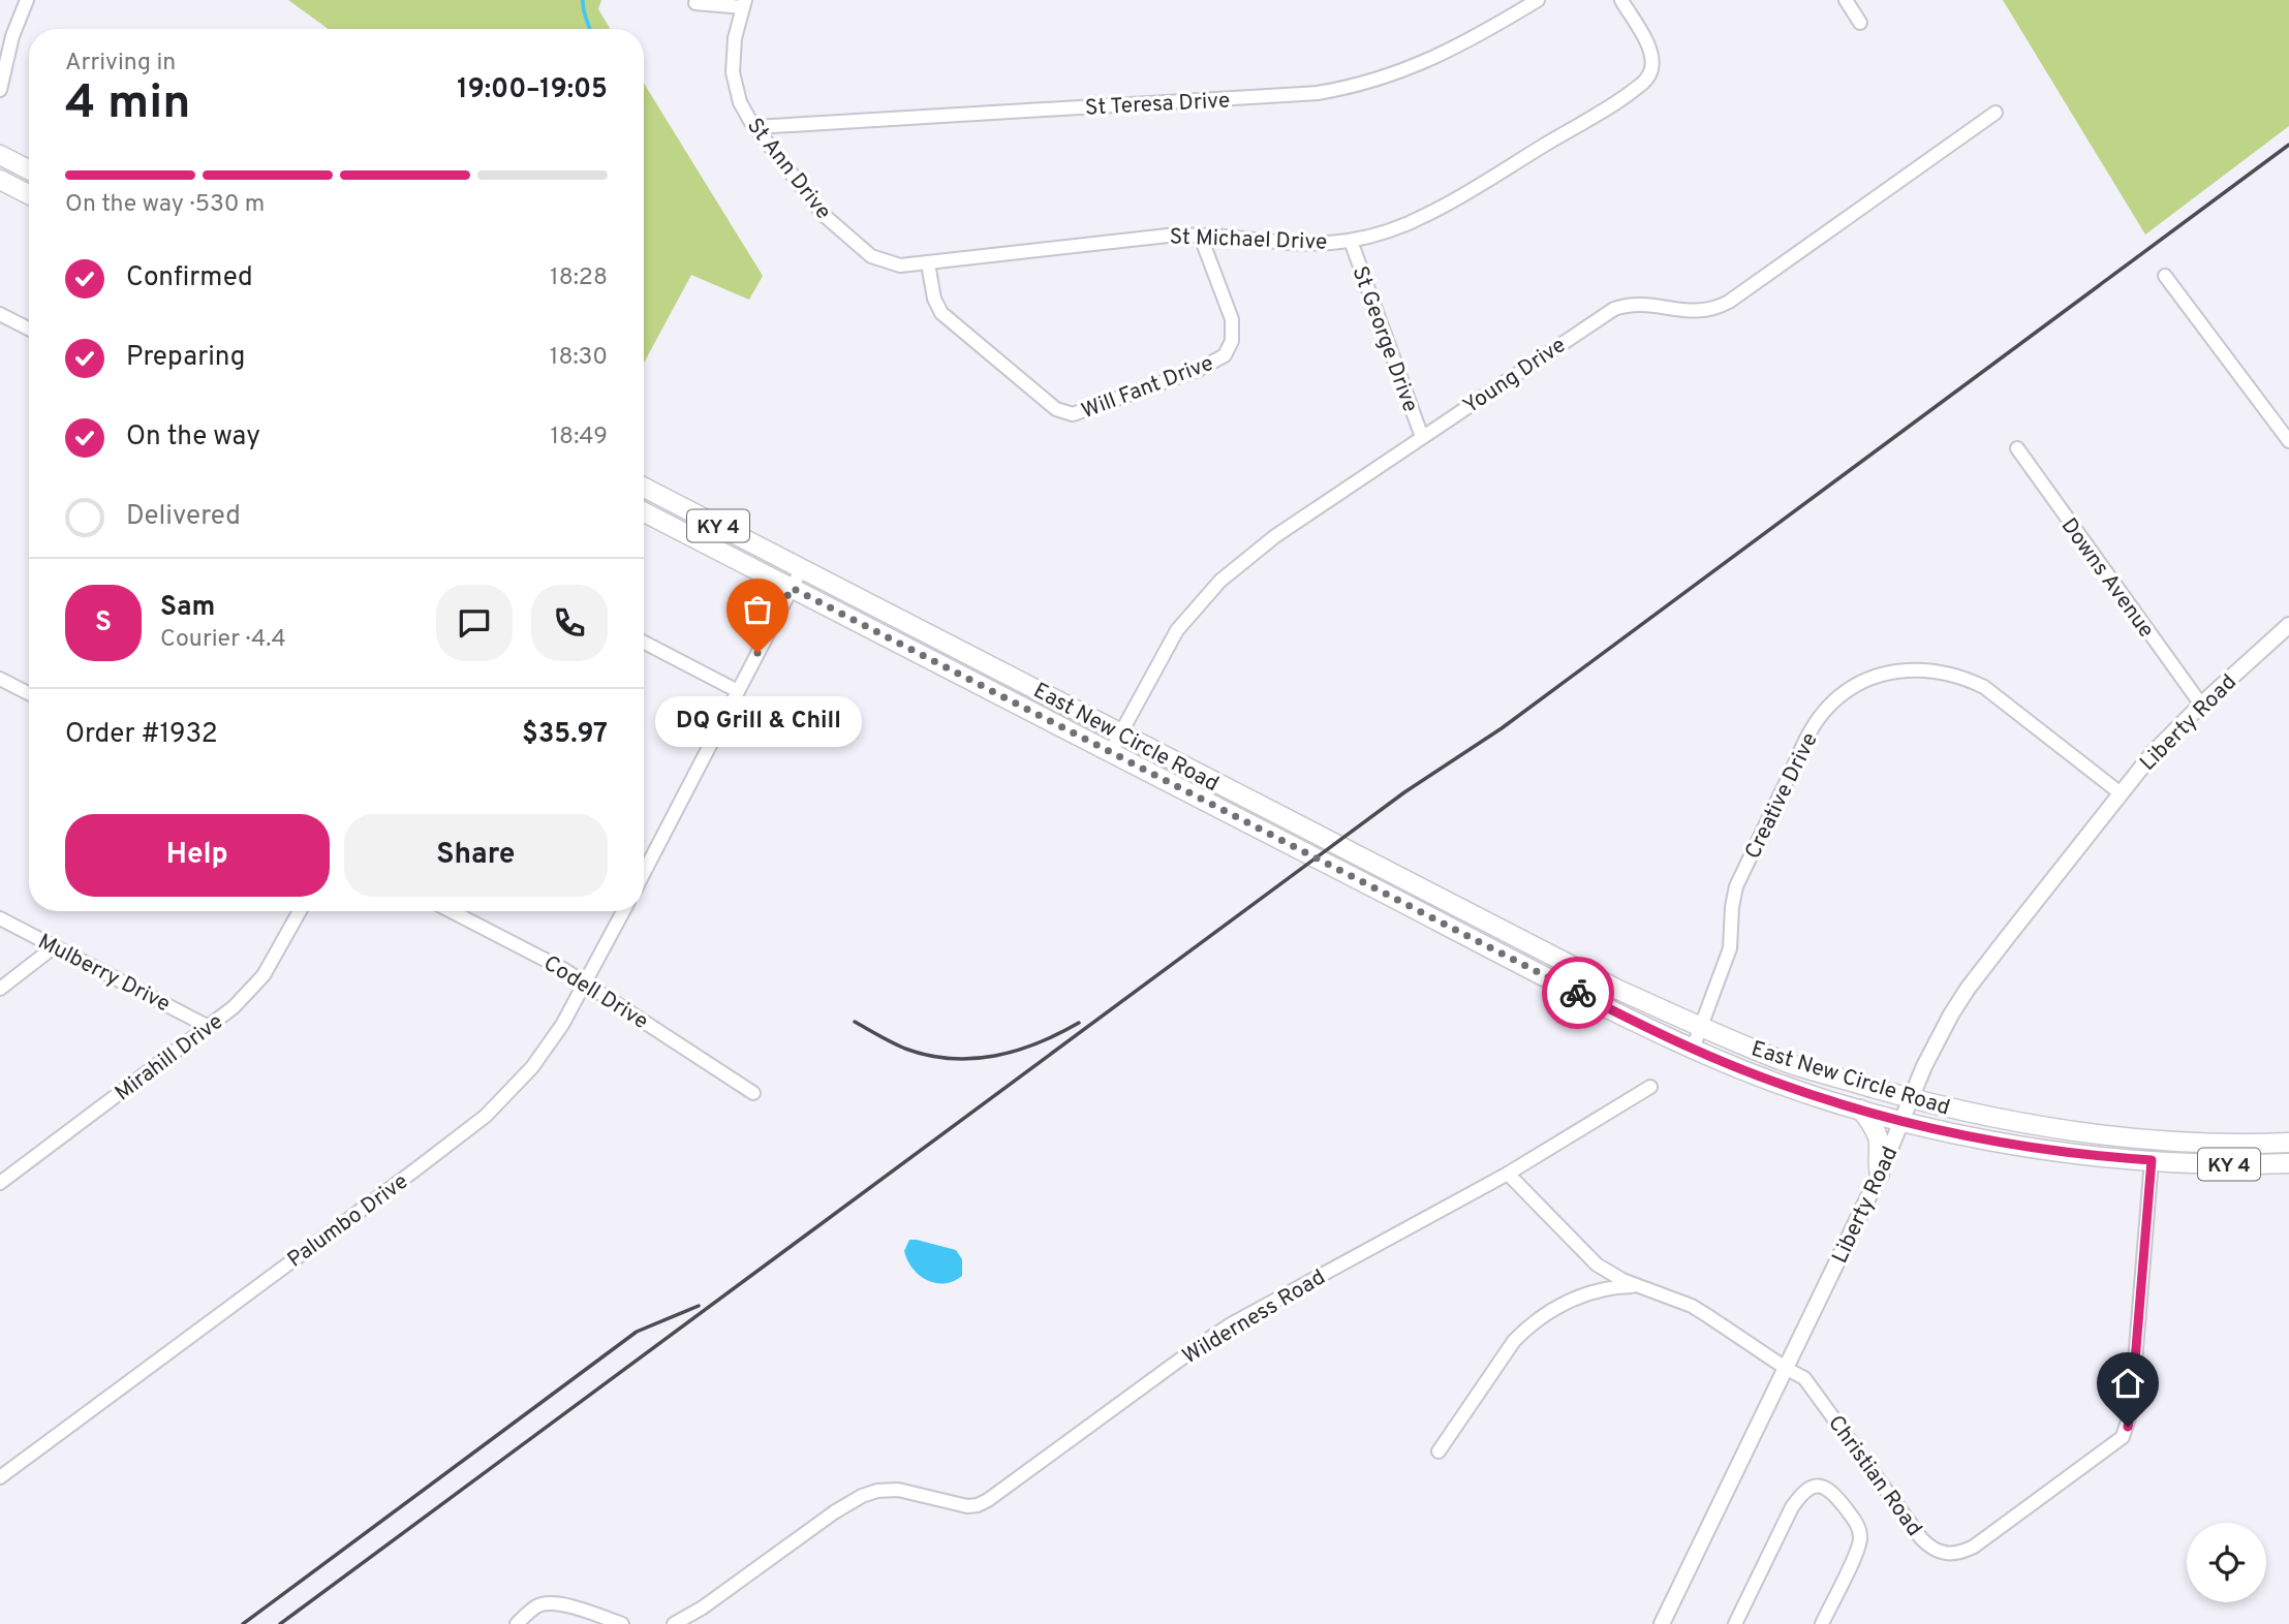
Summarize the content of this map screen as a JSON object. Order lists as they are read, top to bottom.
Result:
{
  "streets": {
    "highway": ["KY 4", "East New Circle Road"],
    "main road": ["Liberty Road"],
    "street": [
      "St Teresa Drive",
      "St Ann Drive",
      "St Michael Drive",
      "St George Drive",
      "Young Drive",
      "Will Fant Drive",
      "Downs Avenue",
      "Creative Drive",
      "Mulberry Drive",
      "Codell Drive",
      "Mirahill Drive",
      "Palumbo Drive",
      "Wilderness Road",
      "Christian Road"
    ]
  },
  "crossings": [
    ["St Teresa Drive", "St Ann Drive"],
    ["St Ann Drive", "St Michael Drive"],
    ["St Ann Drive", "Will Fant Drive"],
    ["St Michael Drive", "St George Drive"],
    ["St Michael Drive", "Will Fant Drive"],
    ["St George Drive", "Young Drive"],
    ["Young Drive", "East New Circle Road"],
    ["Downs Avenue", "Liberty Road"],
    ["Liberty Road", "East New Circle Road"],
    ["Liberty Road", "Creative Drive"],
    ["Liberty Road", "Christian Road"],
    ["East New Circle Road", "Creative Drive"],
    ["East New Circle Road", "Christian Road"],
    ["Mulberry Drive", "Mirahill Drive"],
    ["Codell Drive", "Palumbo Drive"]
  ],
  "places": ["DQ Grill & Chill"],
  "page": {
    "heading": ["4 min", "Arriving in", "19:00–19:05"],
    "panel": [
      "Sam",
      "Courier · 4.4",
      "Order #1932",
      "$35.97"
    ],
    "bar": "On the way · 530 m",
    "list": [
      ["Confirmed", "18:28"],
      ["Preparing", "18:30"],
      ["On the way", "18:49"],
      "Delivered"
    ],
    "round": "S",
    "bubble": "DQ Grill & Chill",
    "buttons": ["Help", "Share"]
  }
}
